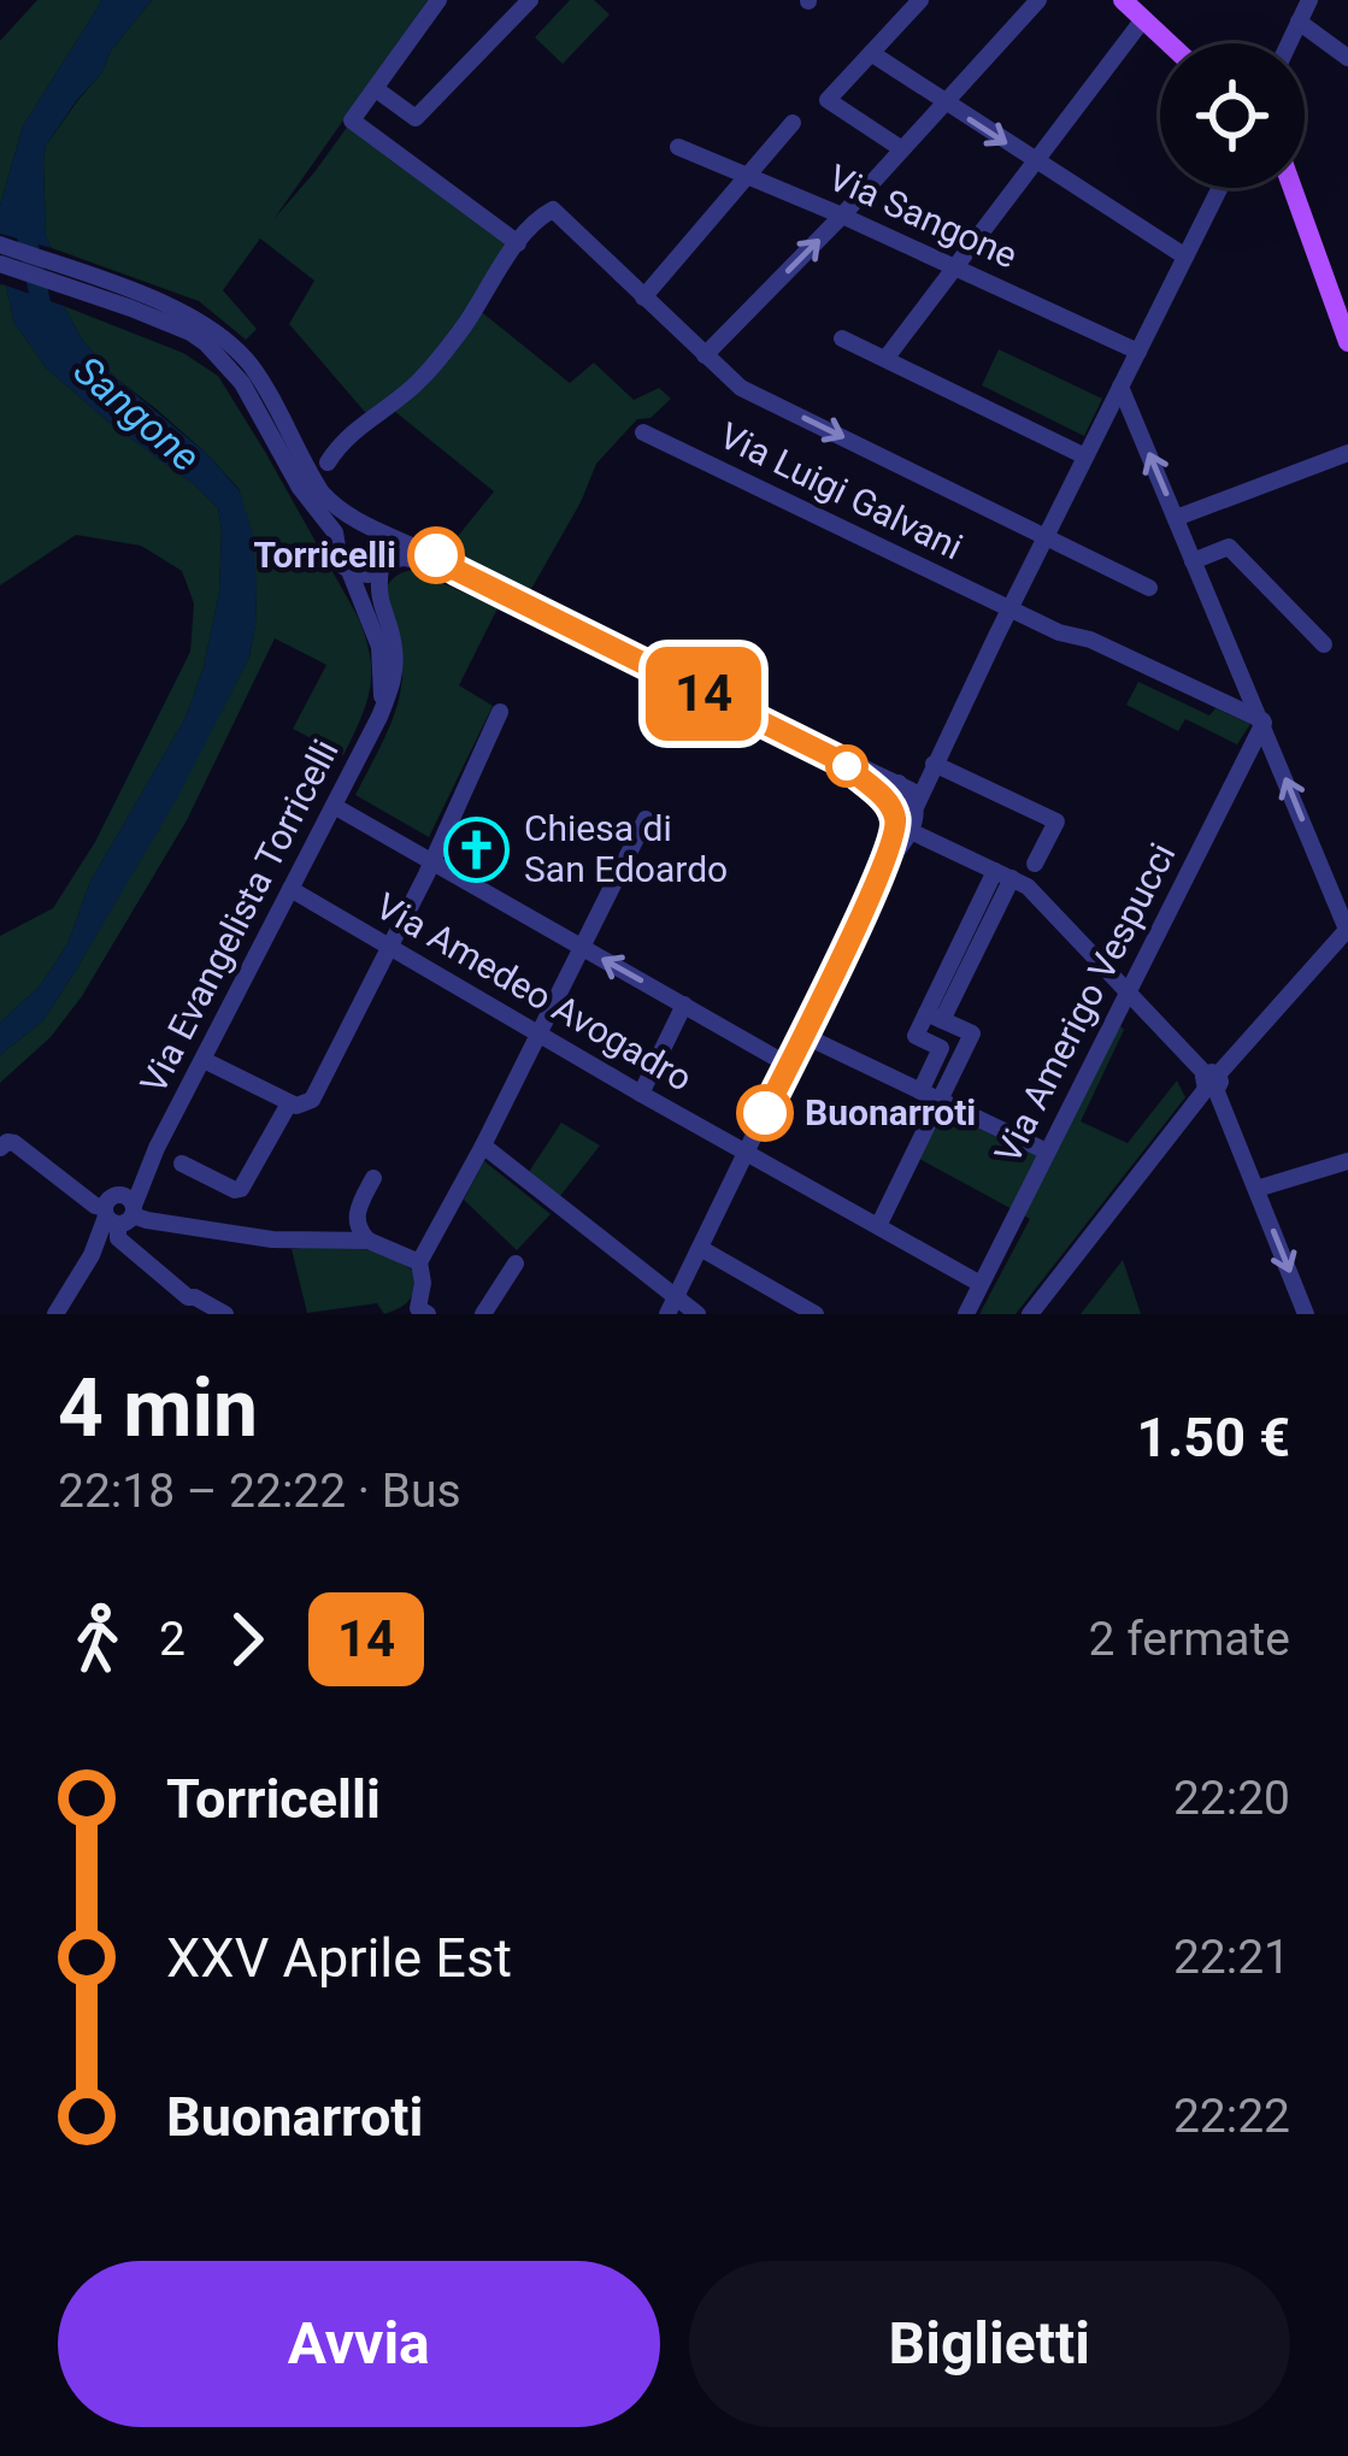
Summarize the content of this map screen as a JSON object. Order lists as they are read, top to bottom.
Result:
{
  "streets": {
    "street": [
      "Via Sangone",
      "Via Luigi Galvani",
      "Via Evangelista Torricelli",
      "Via Amedeo Avogadro",
      "Via Amerigo Vespucci"
    ]
  },
  "crossings": [
    ["Via Luigi Galvani", "Via Amerigo Vespucci"],
    ["Via Evangelista Torricelli", "Via Amedeo Avogadro"],
    ["Via Amedeo Avogadro", "Via Amerigo Vespucci"]
  ],
  "water": ["Sangone"],
  "places": {
    "other": ["Torricelli", "Buonarroti"],
    "church": ["Chiesa di San Edoardo"]
  },
  "lines": ["bus line 14"],
  "page": {
    "on_map": "14",
    "heading": ["4 min", "22:18 – 22:22 · Bus", "1.50 €"],
    "legs": ["2", "14", "2 fermate"],
    "list": [
      {
        "name": "Torricelli",
        "value": "22:20"
      },
      {
        "name": "XXV Aprile Est",
        "value": "22:21"
      },
      {
        "name": "Buonarroti",
        "value": "22:22"
      }
    ],
    "buttons": ["Avvia", "Biglietti"]
  }
}
